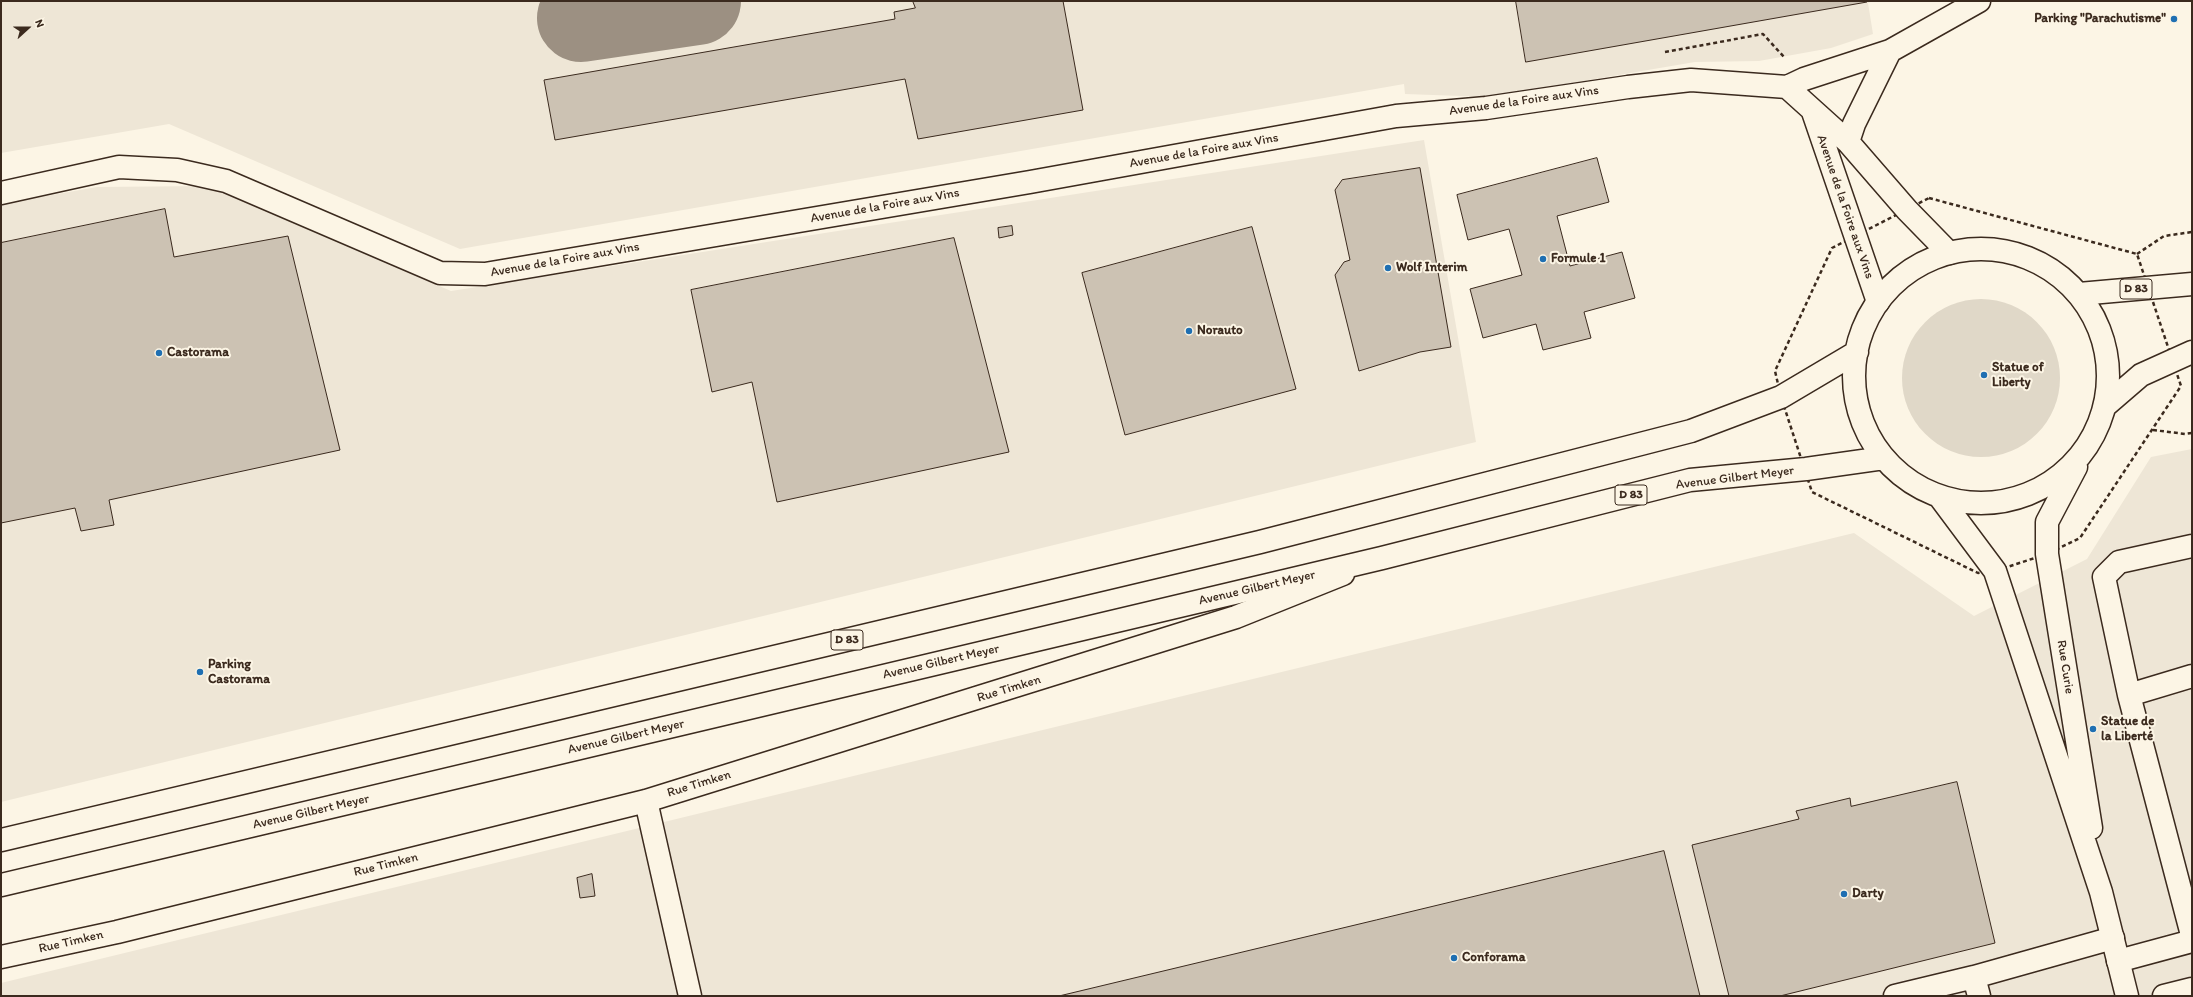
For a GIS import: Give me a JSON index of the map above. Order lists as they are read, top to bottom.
{
  "streets": {
    "main road": [
      "Avenue de la Foire aux Vins",
      "D 83",
      "Avenue Gilbert Meyer",
      "Rue Curie",
      "Rue Timken"
    ]
  },
  "crossings": [
    ["Avenue Gilbert Meyer", "Rue Timken"]
  ],
  "places": [
    "Parking \"Parachutisme\"",
    "Formule 1",
    "Wolf Interim",
    "Norauto",
    "Castorama",
    "Statue of Liberty",
    "Parking Castorama",
    "Statue de la Liberté",
    "Darty",
    "Conforama"
  ],
  "north": "right"
}
